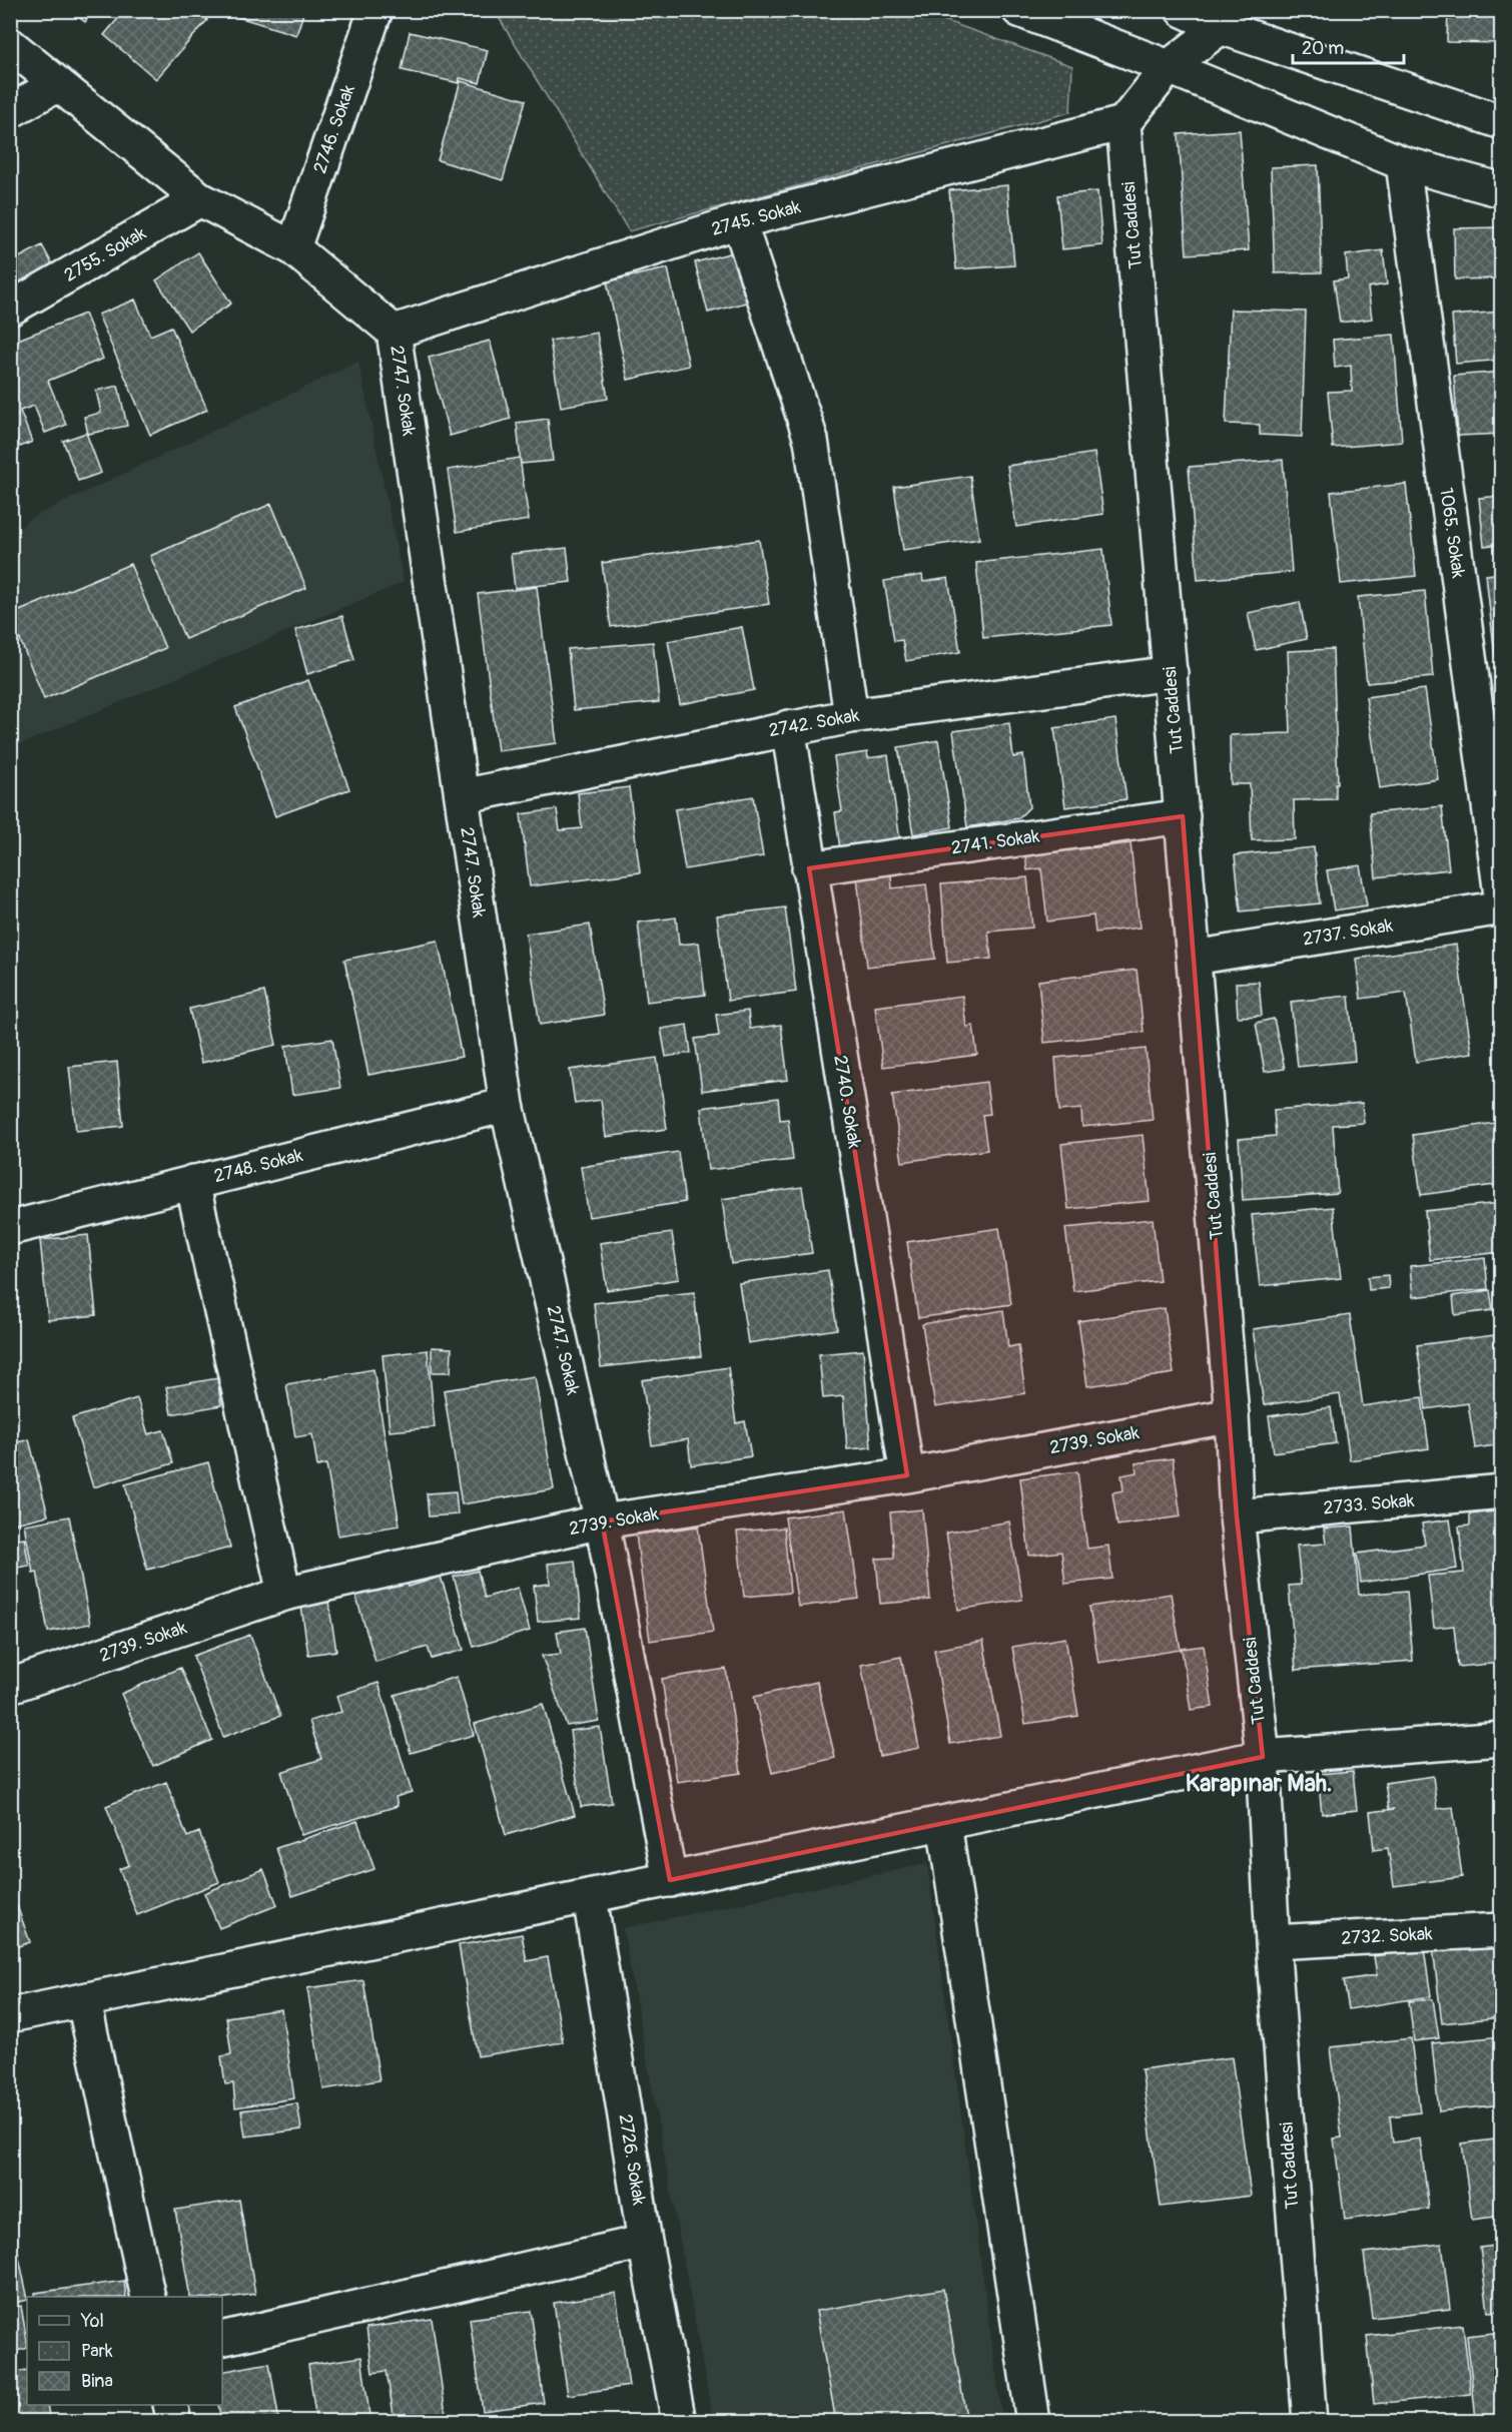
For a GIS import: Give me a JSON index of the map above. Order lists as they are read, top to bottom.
{
  "streets": {
    "street": [
      "2746. Sokak",
      "2745. Sokak",
      "Tut Caddesi",
      "2755. Sokak",
      "2747. Sokak",
      "1065. Sokak",
      "2742. Sokak",
      "2741. Sokak",
      "2737. Sokak",
      "2740. Sokak",
      "2748. Sokak",
      "2739. Sokak",
      "2733. Sokak",
      "2732. Sokak",
      "2726. Sokak"
    ]
  },
  "crossings": [
    ["2746. Sokak", "2747. Sokak"],
    ["2745. Sokak", "Tut Caddesi"],
    ["2745. Sokak", "2747. Sokak"],
    ["Tut Caddesi", "2742. Sokak"],
    ["Tut Caddesi", "2741. Sokak"],
    ["Tut Caddesi", "2737. Sokak"],
    ["Tut Caddesi", "2739. Sokak"],
    ["Tut Caddesi", "2733. Sokak"],
    ["Tut Caddesi", "2732. Sokak"],
    ["2755. Sokak", "2747. Sokak"],
    ["2747. Sokak", "2742. Sokak"],
    ["2747. Sokak", "2748. Sokak"],
    ["2747. Sokak", "2739. Sokak"],
    ["2742. Sokak", "2740. Sokak"],
    ["2741. Sokak", "2740. Sokak"],
    ["2740. Sokak", "2739. Sokak"]
  ],
  "districts": ["Karapınar Mah."],
  "legend": ["Yol", "Park", "Bina"],
  "scale_bar": "20 m"
}
